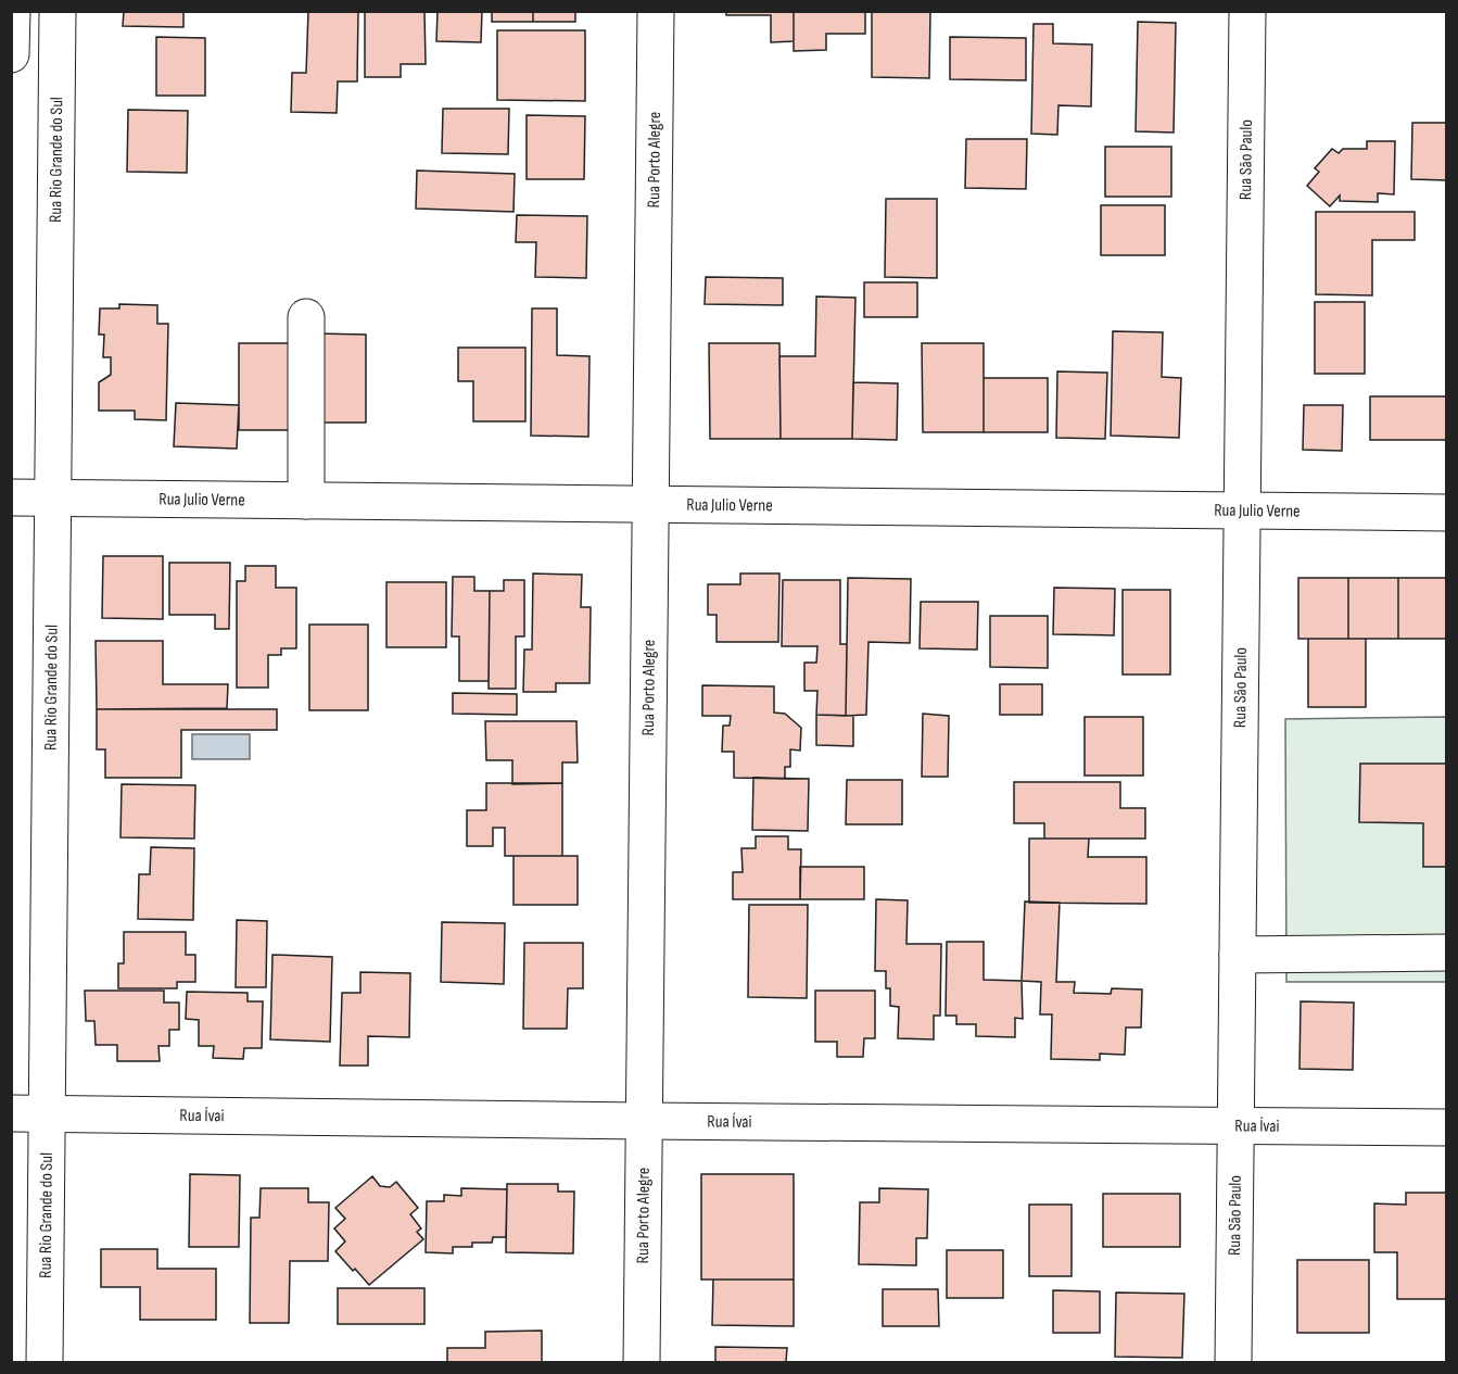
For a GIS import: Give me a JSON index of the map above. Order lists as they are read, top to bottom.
{
  "streets": {
    "street": [
      "Rua Rio Grande do Sul",
      "Rua Porto Alegre",
      "Rua São Paulo",
      "Rua Julio Verne",
      "Rua Ívai"
    ]
  },
  "crossings": [
    ["Rua Rio Grande do Sul", "Rua Julio Verne"],
    ["Rua Rio Grande do Sul", "Rua Ívai"],
    ["Rua Porto Alegre", "Rua Julio Verne"],
    ["Rua Porto Alegre", "Rua Ívai"],
    ["Rua São Paulo", "Rua Julio Verne"],
    ["Rua São Paulo", "Rua Ívai"]
  ]
}
